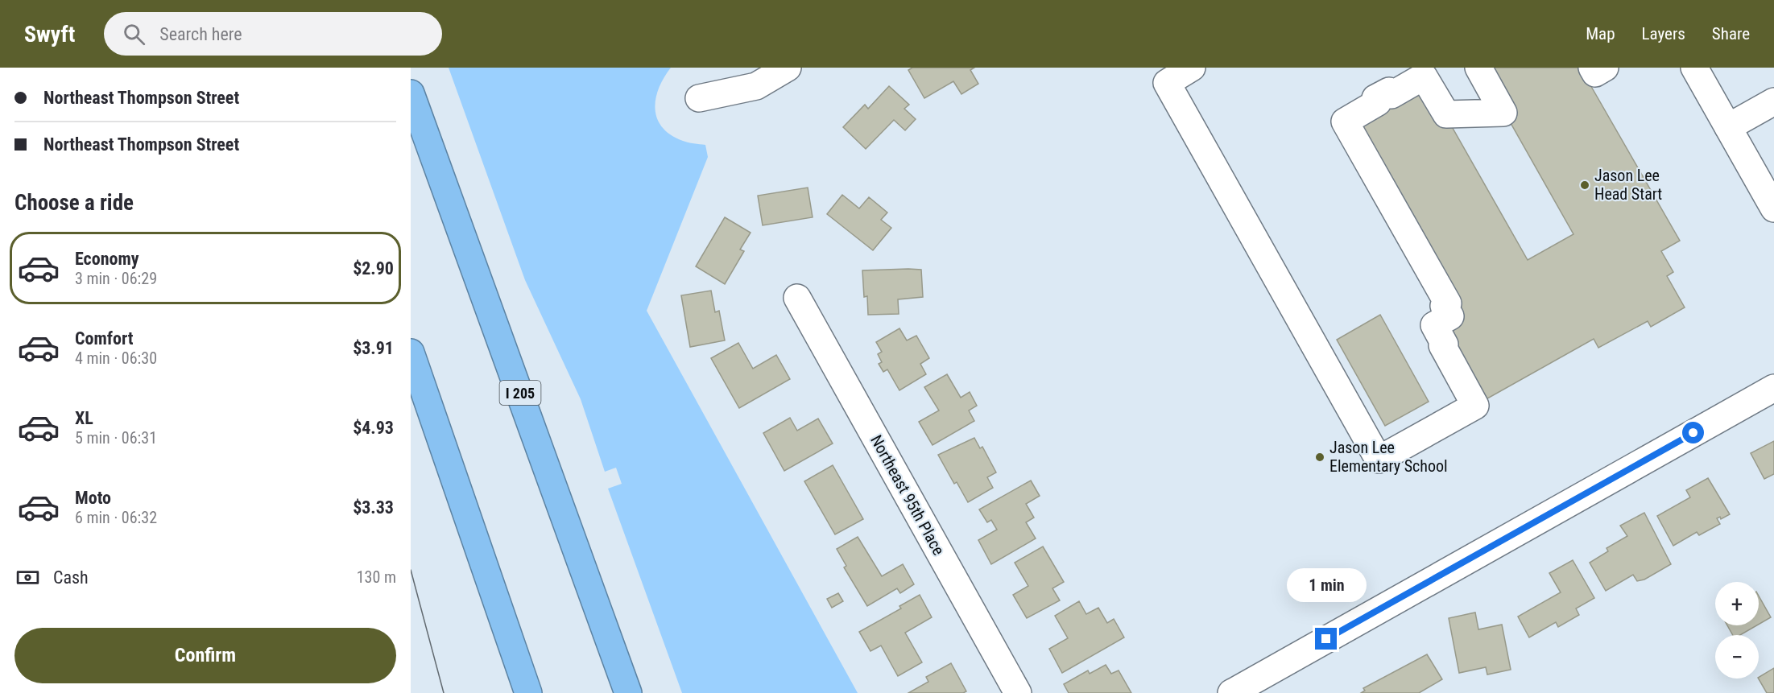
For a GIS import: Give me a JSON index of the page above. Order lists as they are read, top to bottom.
{
  "streets": {
    "highway": ["I 205"],
    "street": ["Northeast 95th Place"]
  },
  "places": ["Jason Lee Head Start", "Jason Lee Elementary School"],
  "page": {
    "header": "Swyft",
    "search": "Search here",
    "nav": ["Map", "Layers", "Share"],
    "banner": ["Northeast Thompson Street", "Northeast Thompson Street"],
    "heading": "Choose a ride",
    "list": [
      {
        "name": "Economy",
        "note": "3 min · 06:29",
        "value": "$2.90"
      },
      {
        "name": "Comfort",
        "note": "4 min · 06:30",
        "value": "$3.91"
      },
      {
        "name": "XL",
        "note": "5 min · 06:31",
        "value": "$4.93"
      },
      {
        "name": "Moto",
        "note": "6 min · 06:32",
        "value": "$3.33"
      }
    ],
    "pay": ["Cash", "130 m"],
    "bubble": "1 min",
    "map_buttons": ["+", "−"],
    "buttons": "Confirm"
  }
}
